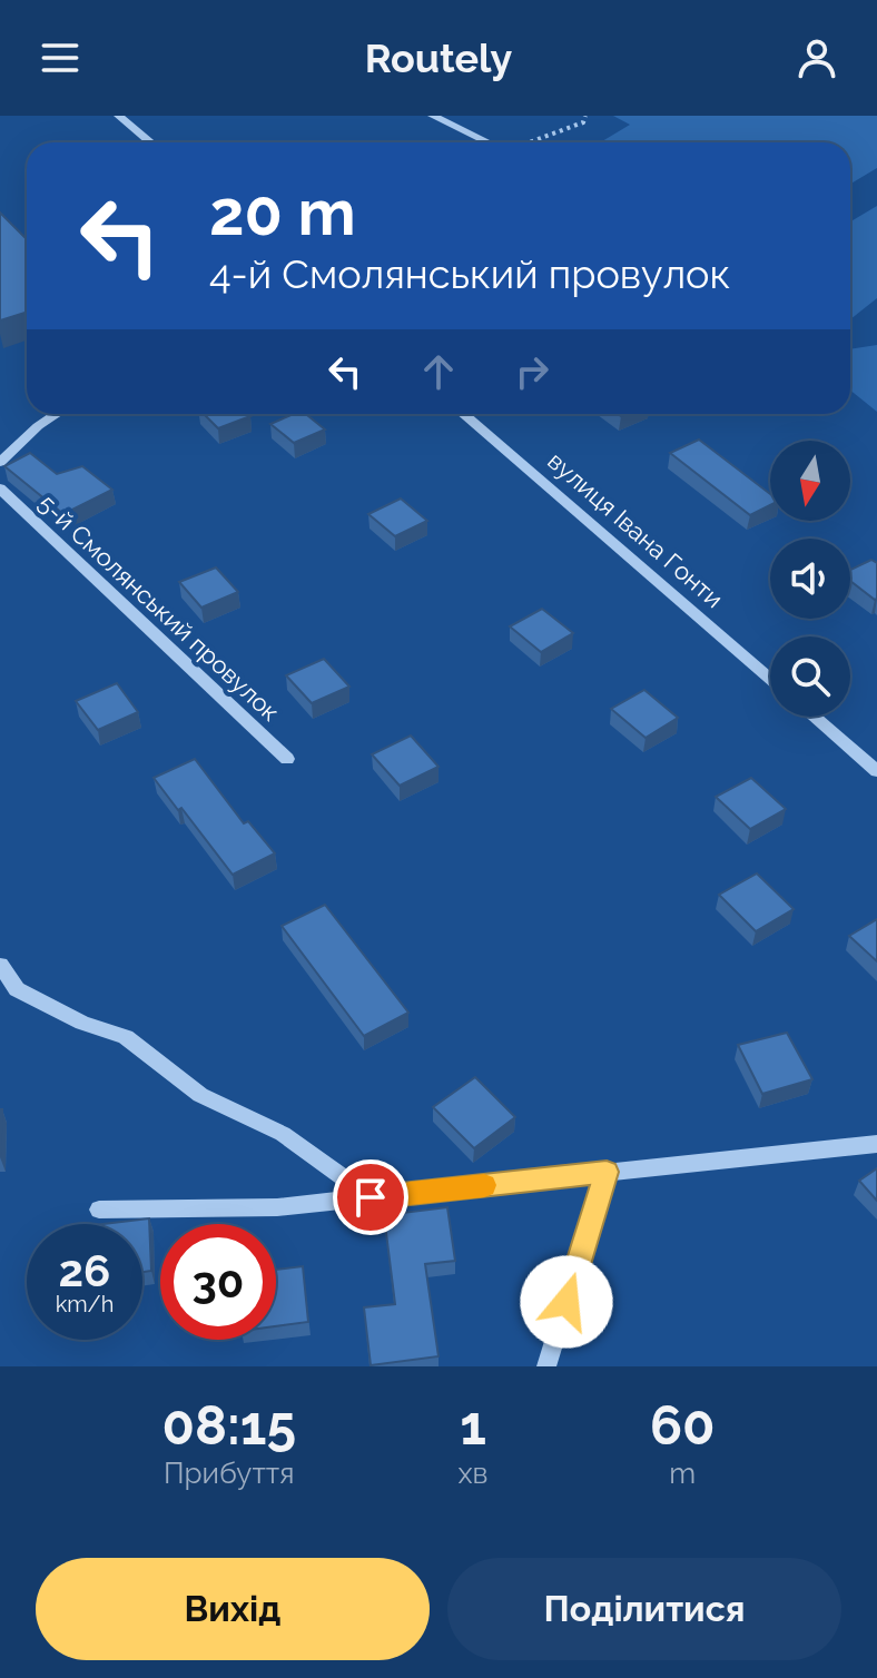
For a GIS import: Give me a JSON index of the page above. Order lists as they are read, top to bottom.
{
  "streets": {
    "street": ["вулиця Івана Гонти", "5-й Смолянський провулок"]
  },
  "north": "bottom",
  "page": {
    "header": "Routely",
    "turn": ["20 m", "4-й Смолянський провулок"],
    "speed": "26 km/h",
    "limit": "30",
    "eta": [
      "08:15",
      "Прибуття",
      "1",
      "хв",
      "60",
      "m"
    ],
    "buttons": ["Вихід", "Поділитися"]
  }
}
